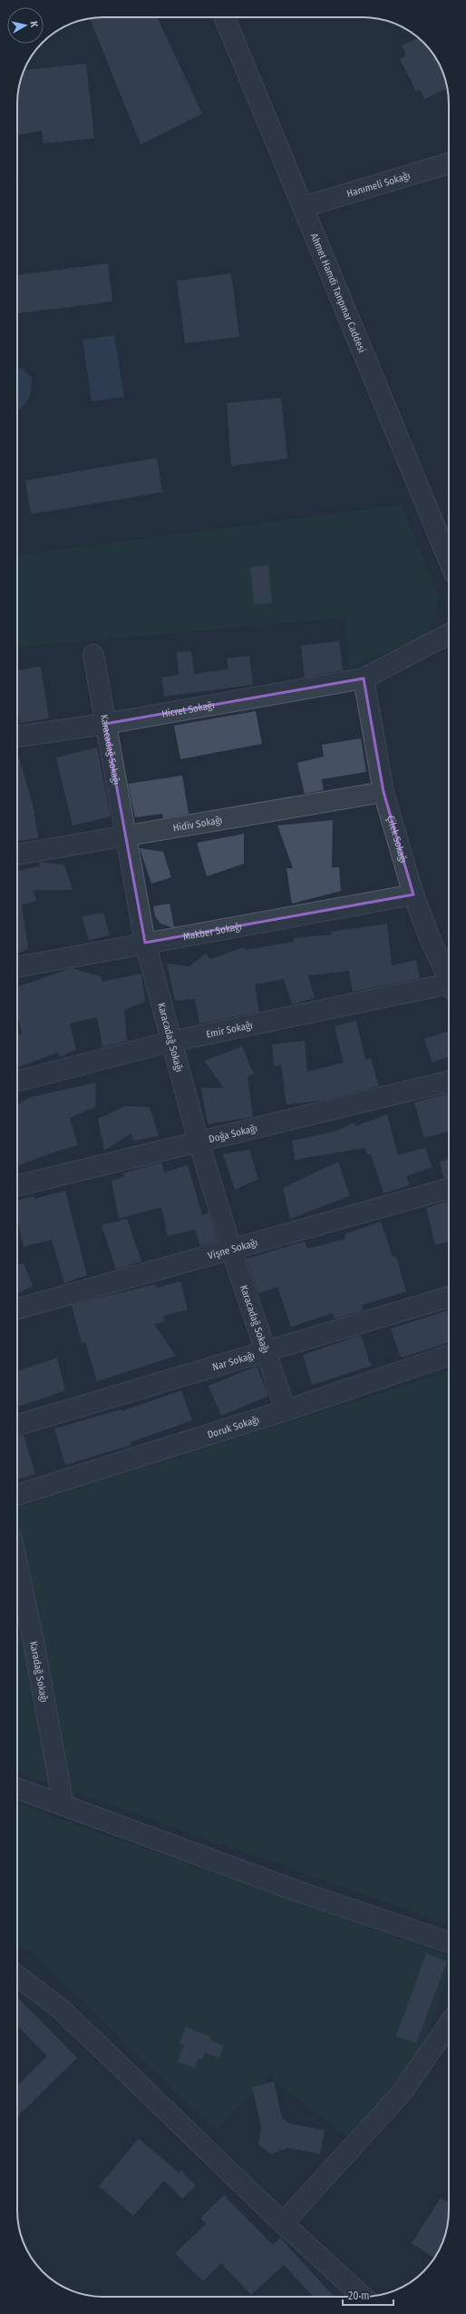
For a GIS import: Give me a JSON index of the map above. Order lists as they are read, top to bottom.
{
  "streets": {
    "street": [
      "Hanımeli Sokağı",
      "Ahmet Hamdi Tanpınar Caddesi",
      "Hicret Sokağı",
      "Karacadağ Sokağı",
      "Hidiv Sokağı",
      "Çilek Sokağı",
      "Makber Sokağı",
      "Emir Sokağı",
      "Doğa Sokağı",
      "Vişne Sokağı",
      "Nar Sokağı",
      "Doruk Sokağı",
      "Karadağ Sokağı"
    ]
  },
  "crossings": [
    ["Hanımeli Sokağı", "Ahmet Hamdi Tanpınar Caddesi"],
    ["Hicret Sokağı", "Karacadağ Sokağı"],
    ["Hicret Sokağı", "Çilek Sokağı"],
    ["Karacadağ Sokağı", "Hidiv Sokağı"],
    ["Karacadağ Sokağı", "Makber Sokağı"],
    ["Karacadağ Sokağı", "Emir Sokağı"],
    ["Karacadağ Sokağı", "Doğa Sokağı"],
    ["Karacadağ Sokağı", "Vişne Sokağı"],
    ["Karacadağ Sokağı", "Nar Sokağı"],
    ["Karacadağ Sokağı", "Doruk Sokağı"],
    ["Hidiv Sokağı", "Çilek Sokağı"],
    ["Çilek Sokağı", "Makber Sokağı"]
  ],
  "scale_bar": "20 m",
  "north": "right"
}
